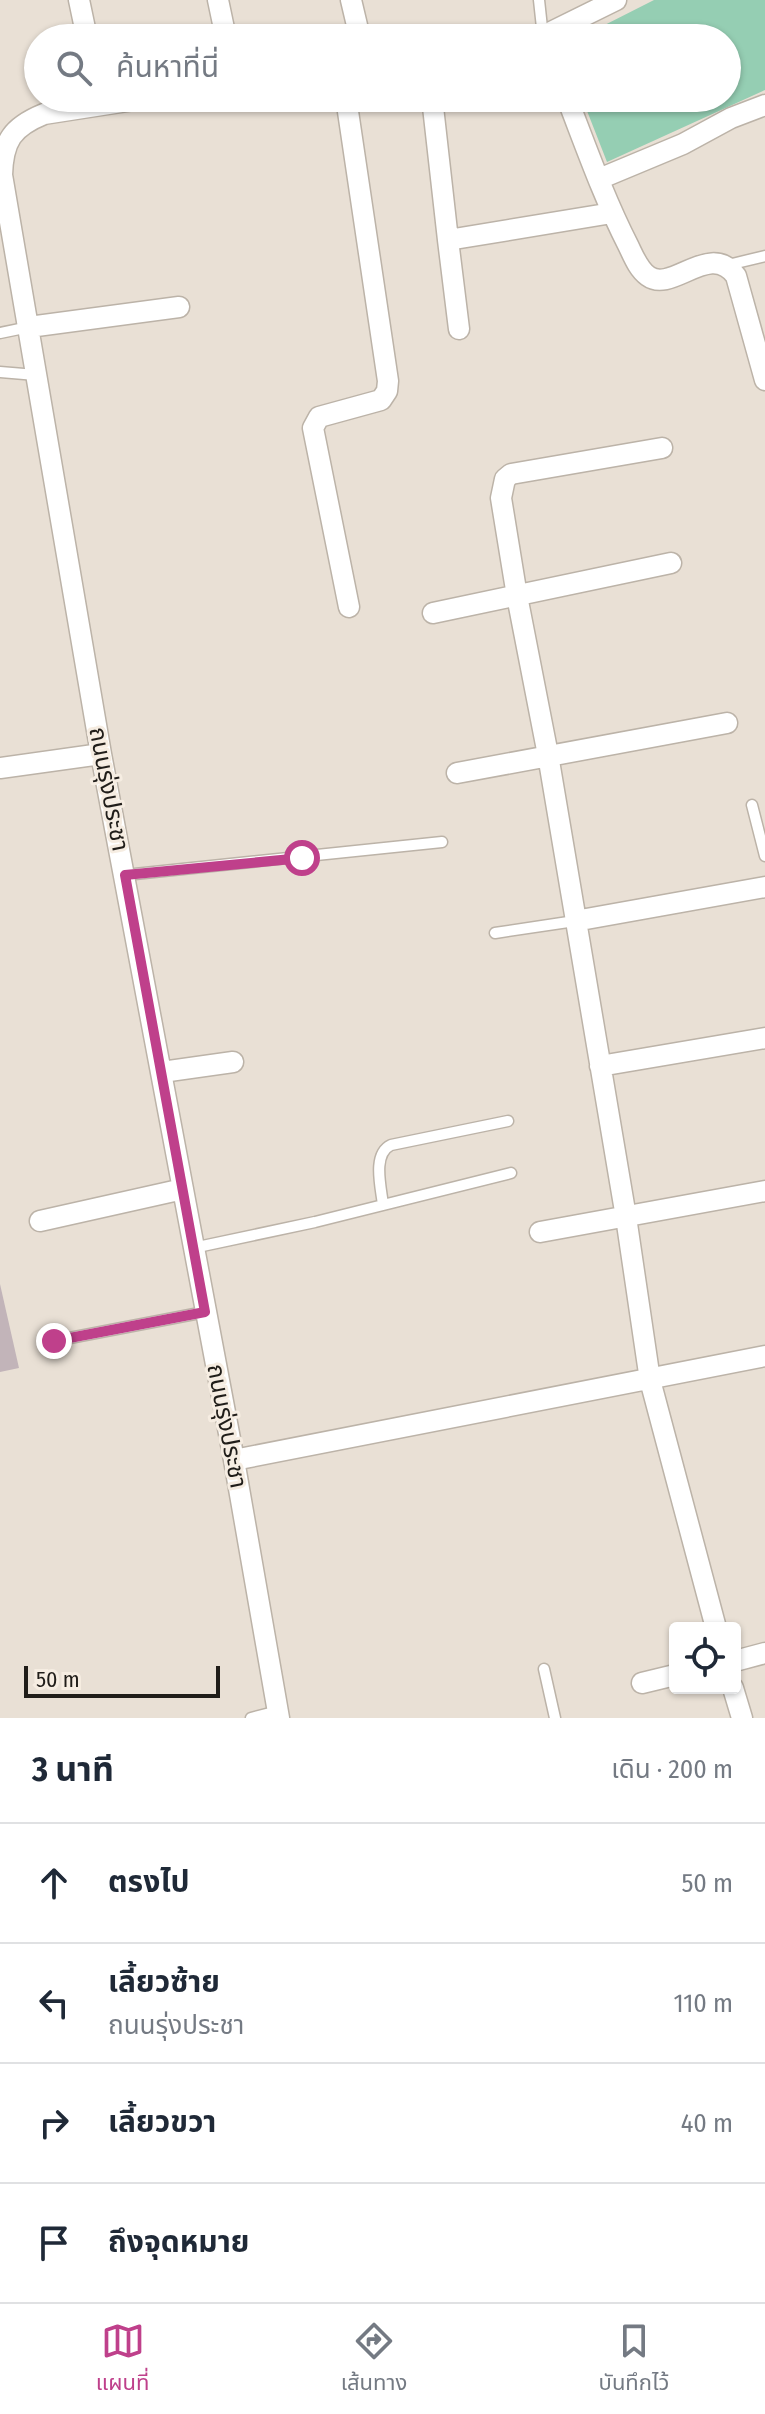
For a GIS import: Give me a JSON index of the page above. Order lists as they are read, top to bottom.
{
  "streets": {
    "street": ["ถนนรุ่งประชา"]
  },
  "scale_bar": "50 m",
  "page": {
    "search": "ค้นหาที่นี่",
    "scale": "50 m",
    "heading": ["3 นาที", "เดิน · 200 m"],
    "list": [
      ["ตรงไป", "50 m"],
      ["เลี้ยวซ้าย", "ถนนรุ่งประชา", "110 m"],
      ["เลี้ยวขวา", "40 m"],
      "ถึงจุดหมาย"
    ],
    "nav": ["แผนที่", "เส้นทาง", "บันทึกไว้"]
  }
}
